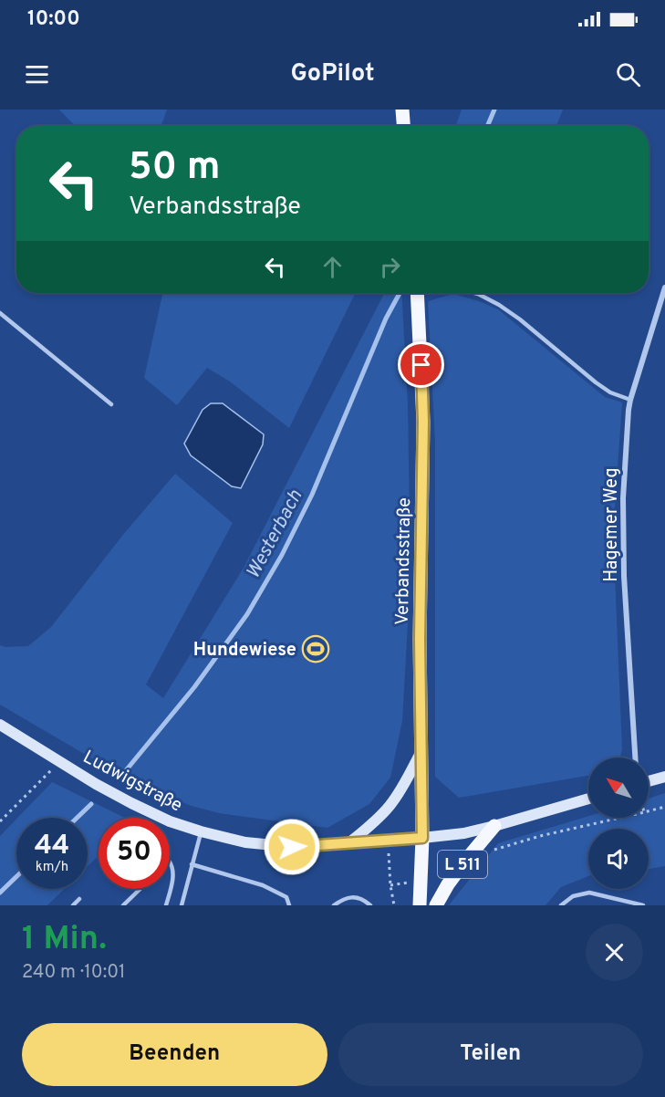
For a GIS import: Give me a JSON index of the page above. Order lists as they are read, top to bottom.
{
  "streets": {
    "main road": ["Verbandsstraße", "Ludwigstraße", "L 511"],
    "street": ["Hagemer Weg"]
  },
  "crossings": [
    ["Verbandsstraße", "Ludwigstraße"],
    ["Verbandsstraße", "L 511"],
    ["Ludwigstraße", "L 511"]
  ],
  "water": ["Westerbach"],
  "places": {
    "sports": ["Hundewiese"]
  },
  "north": "top left",
  "page": {
    "status": "10:00",
    "header": "GoPilot",
    "turn": ["50 m", "Verbandsstraße"],
    "speed": "44 km/h",
    "limit": "50",
    "heading": ["1 Min.", "240 m · 10:01"],
    "buttons": ["Beenden", "Teilen"]
  }
}
